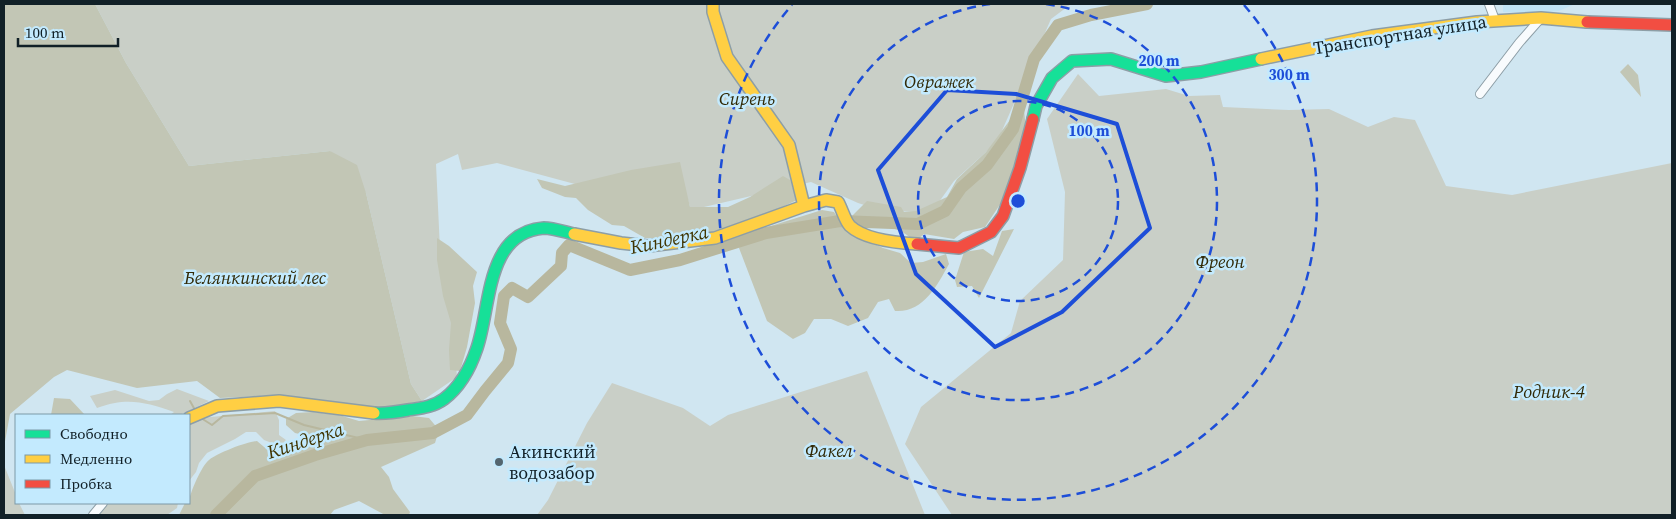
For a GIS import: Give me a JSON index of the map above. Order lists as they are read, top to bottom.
{
  "streets": {
    "street": ["Транспортная улица"]
  },
  "water": ["Киндерка"],
  "parks": [
    "Овражек",
    "Сирень",
    "Фреон",
    "Белянкинский лес",
    "Родник-4",
    "Факел"
  ],
  "places": ["Акинский водозабор"],
  "legend": ["Свободно", "Медленно", "Пробка"],
  "scale_bar": "100 m",
  "rings": ["200 m", "300 m", "100 m"]
}
